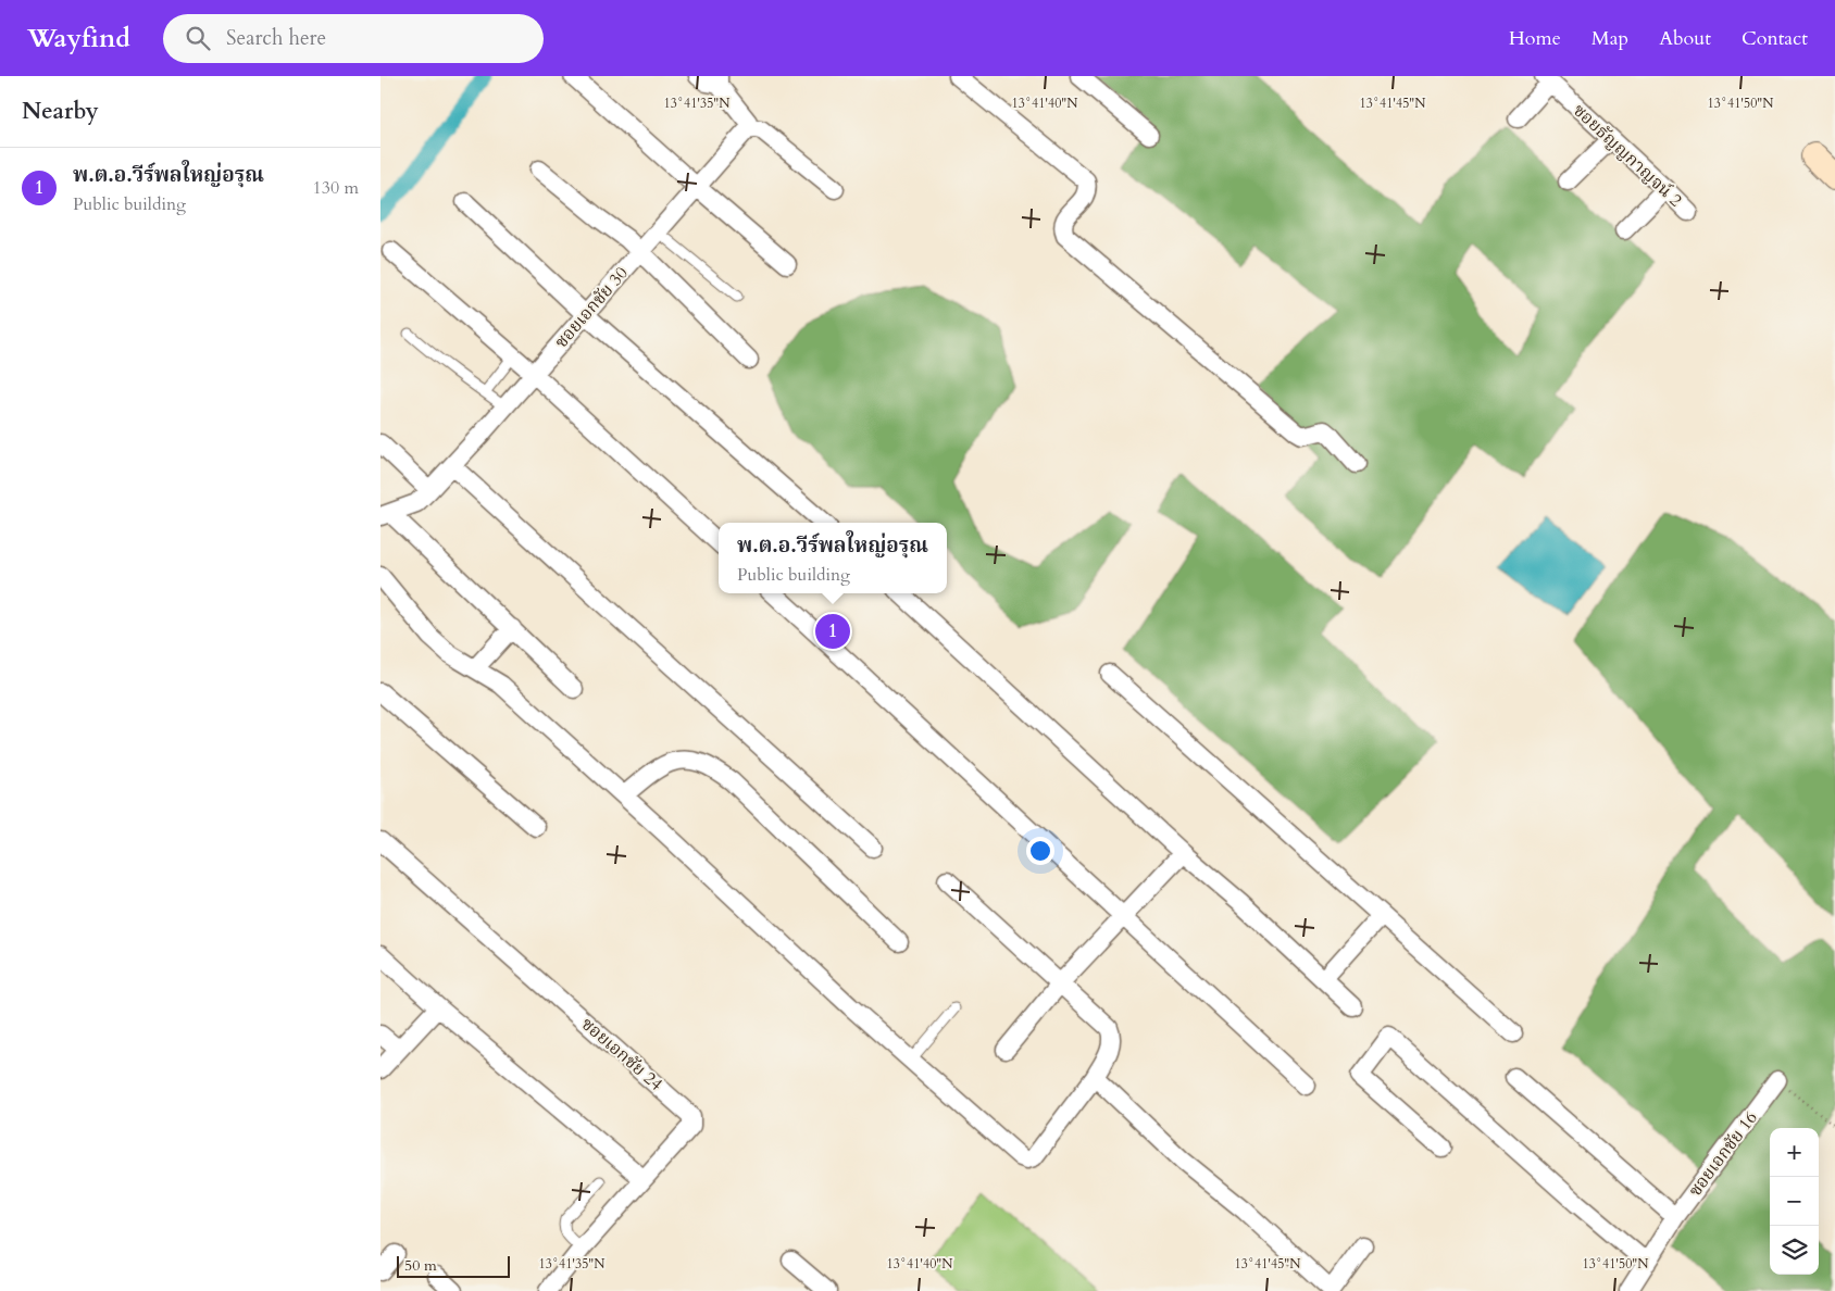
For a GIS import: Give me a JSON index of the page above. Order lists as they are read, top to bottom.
{
  "streets": {
    "street": [
      "ซอยธัญญกาญจน์ 2",
      "ซอยเอกชัย 30",
      "ซอยเอกชัย 24",
      "ซอยเอกชัย 16"
    ]
  },
  "scale_bar": "50 m",
  "page": {
    "header": "Wayfind",
    "search": "Search here",
    "nav": [
      "Home",
      "Map",
      "About",
      "Contact"
    ],
    "heading": "Nearby",
    "list": [
      {
        "mark": "1",
        "name": "พ.ต.อ.วีร์พลใหญ่อรุณ",
        "note": "Public building",
        "value": "130 m"
      }
    ],
    "popup": ["พ.ต.อ.วีร์พลใหญ่อรุณ", "Public building"],
    "pins": "1",
    "map_buttons": ["+", "−"],
    "scale": "50 m"
  },
  "coordinates": [
    "13°41'35\"N",
    "13°41'40\"N",
    "13°41'45\"N",
    "13°41'50\"N"
  ]
}
